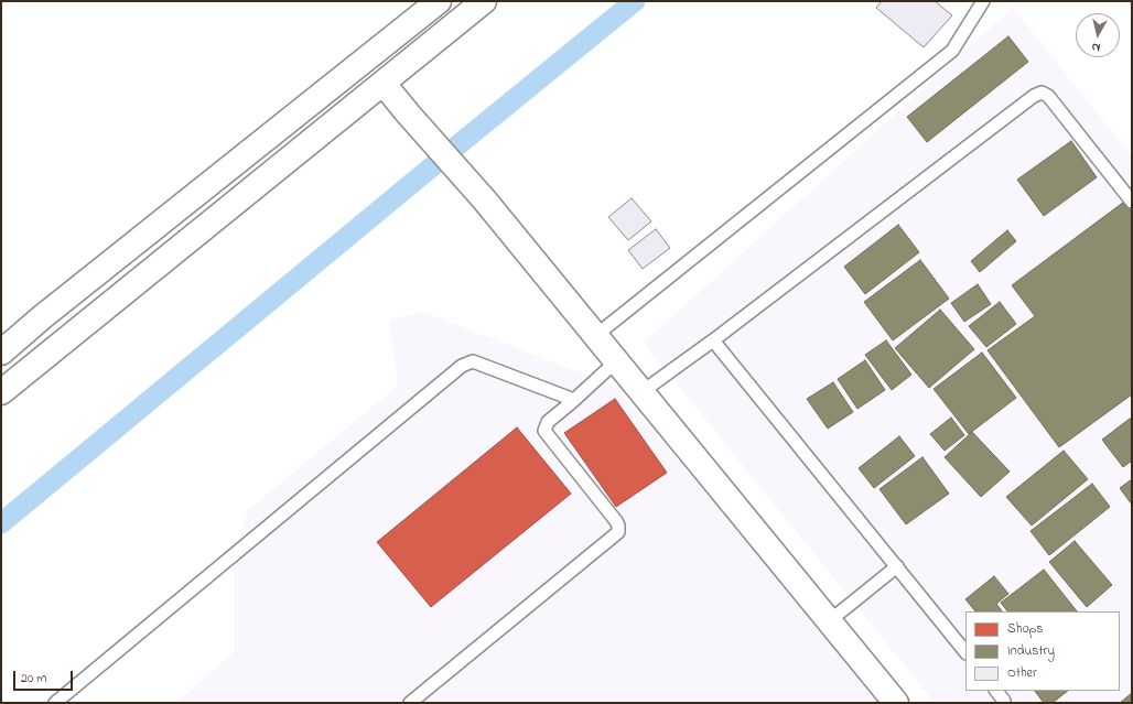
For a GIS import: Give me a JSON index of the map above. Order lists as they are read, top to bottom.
{
  "legend": ["Shops", "Industry", "Other"],
  "scale_bar": "20 m",
  "north": "bottom"
}
